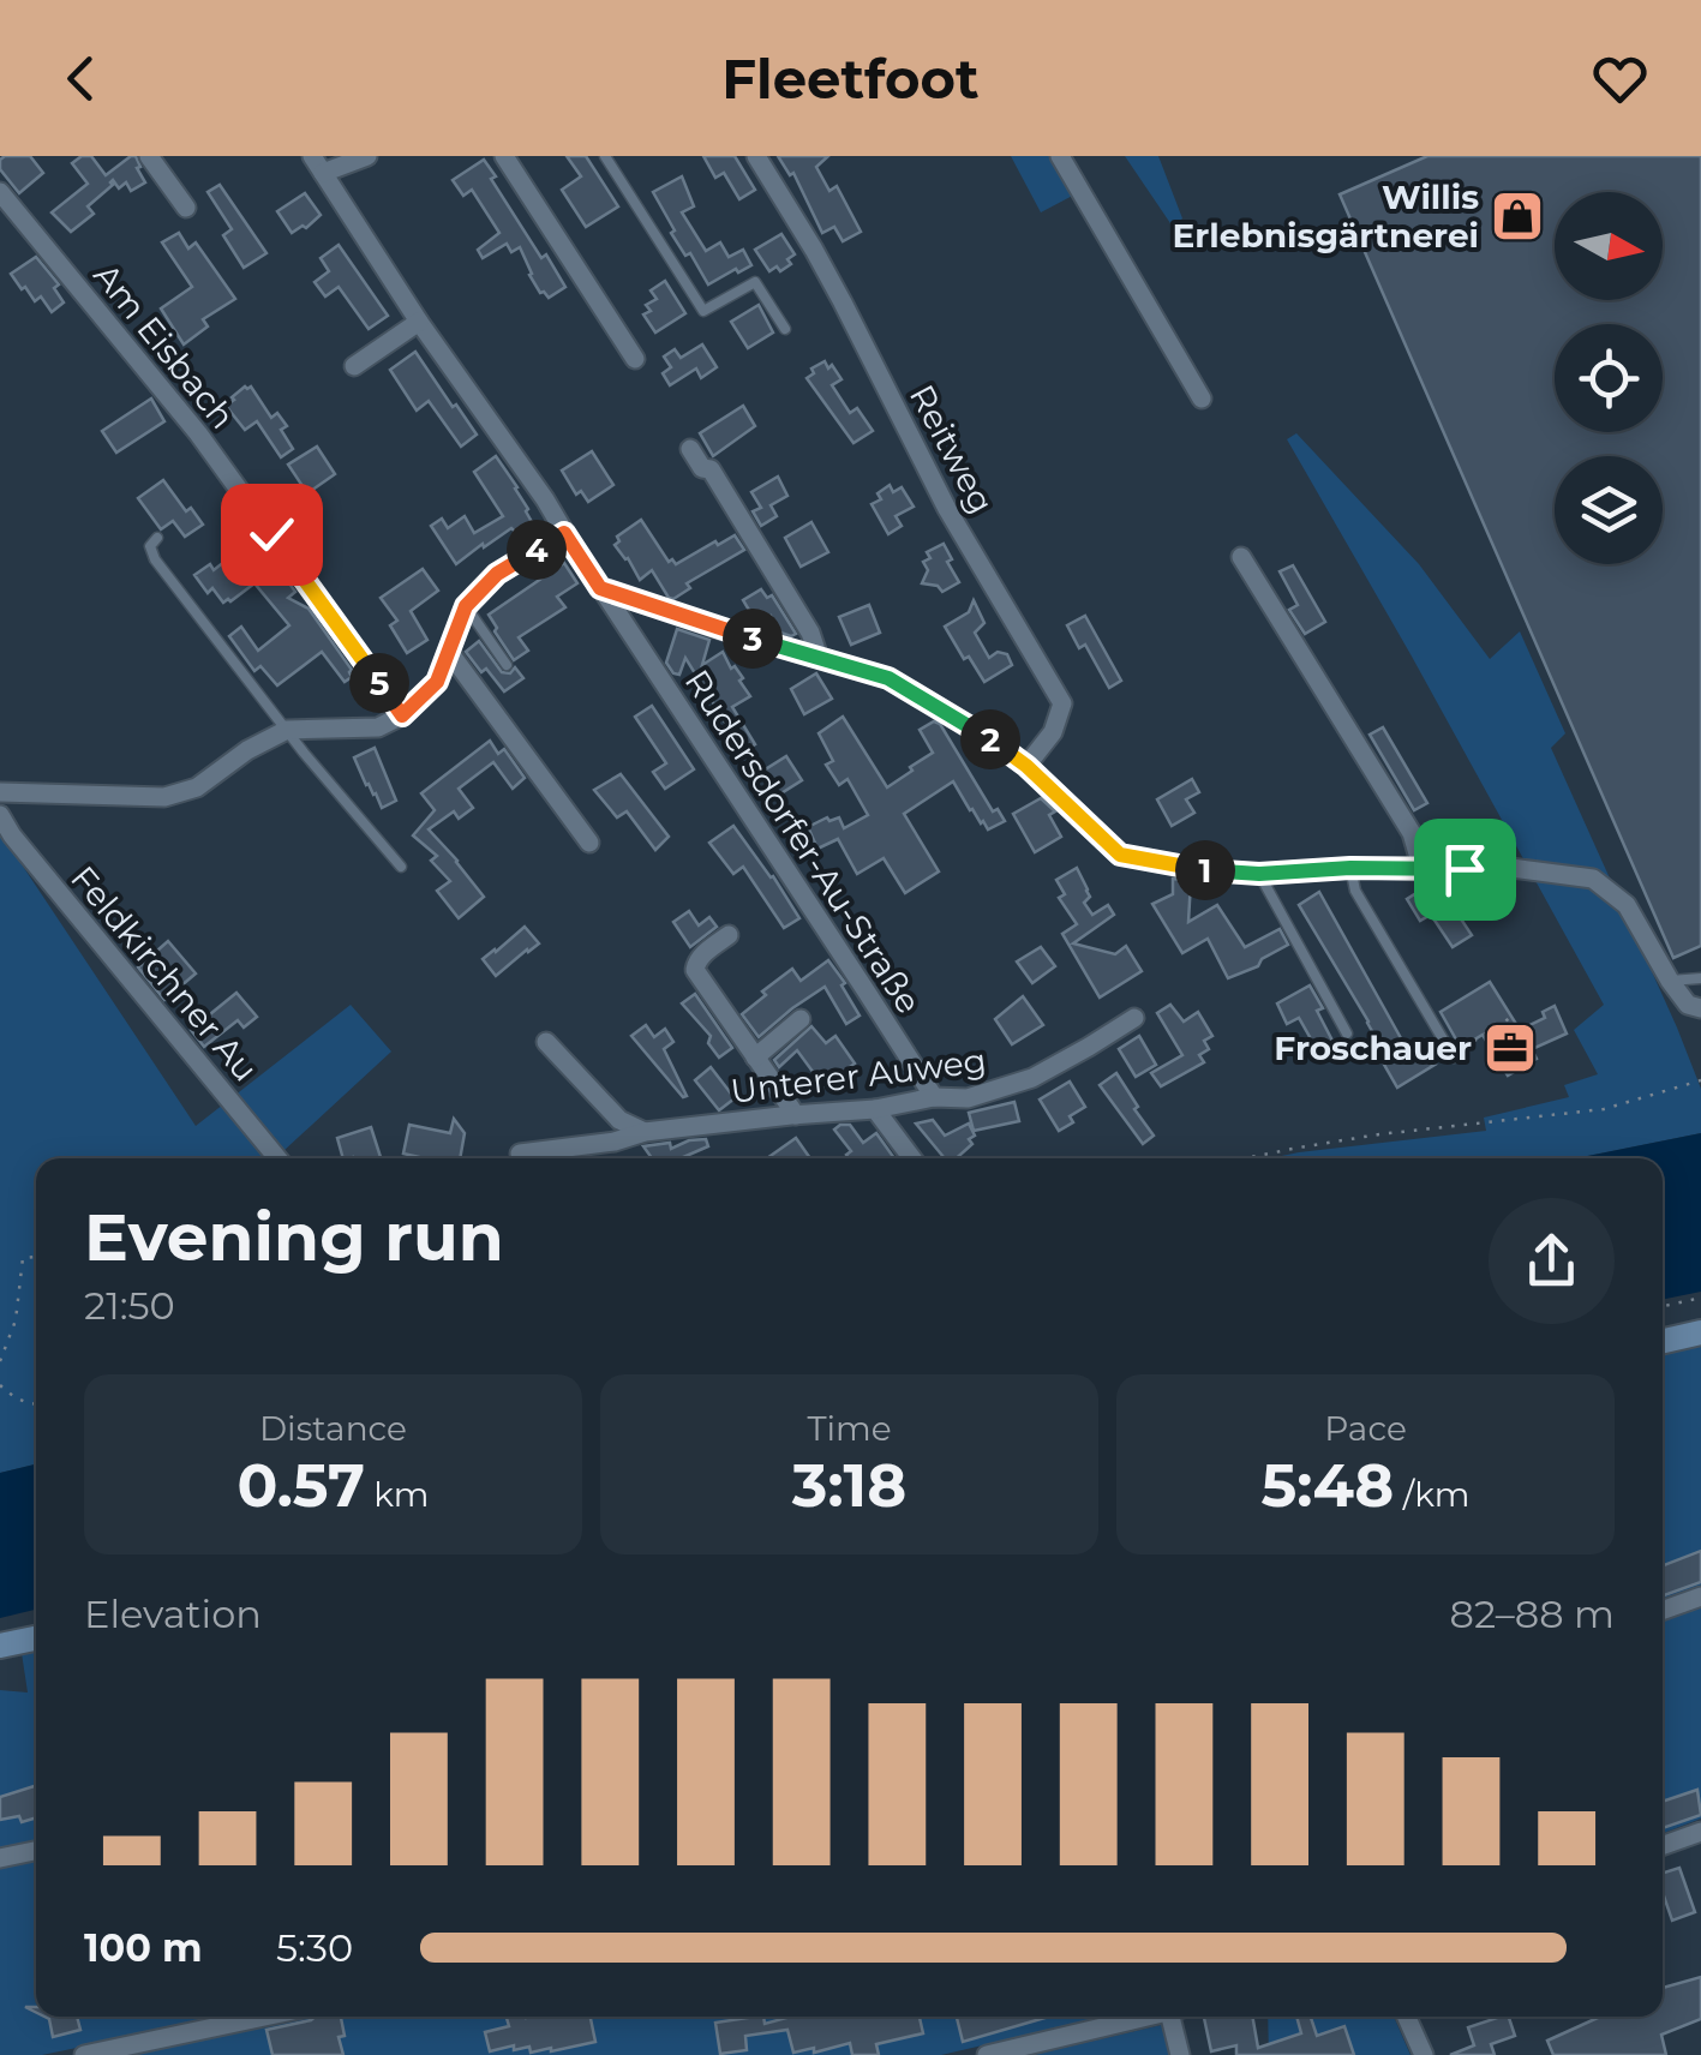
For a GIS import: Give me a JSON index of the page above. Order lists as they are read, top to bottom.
{
  "streets": {
    "street": [
      "Am Eisbach",
      "Reitweg",
      "Rudersdorfer-Au-Straße",
      "Feldkirchner Au",
      "Unterer Auweg"
    ]
  },
  "crossings": [
    ["Rudersdorfer-Au-Straße", "Unterer Auweg"]
  ],
  "places": {
    "shop": ["Willis Erlebnisgärtnerei"],
    "office": ["Froschauer"]
  },
  "north": "right",
  "page": {
    "header": "Fleetfoot",
    "pins": [
      "4",
      "3",
      "5",
      "2",
      "1"
    ],
    "heading": ["Evening run", "21:50"],
    "stats": [
      ["Distance", "0.57 km"],
      ["Time", "3:18"],
      ["Pace", "5:48 /km"]
    ],
    "chart": ["Elevation", "82–88 m"],
    "list": [
      {
        "name": "100 m",
        "note": "5:30"
      }
    ]
  }
}
